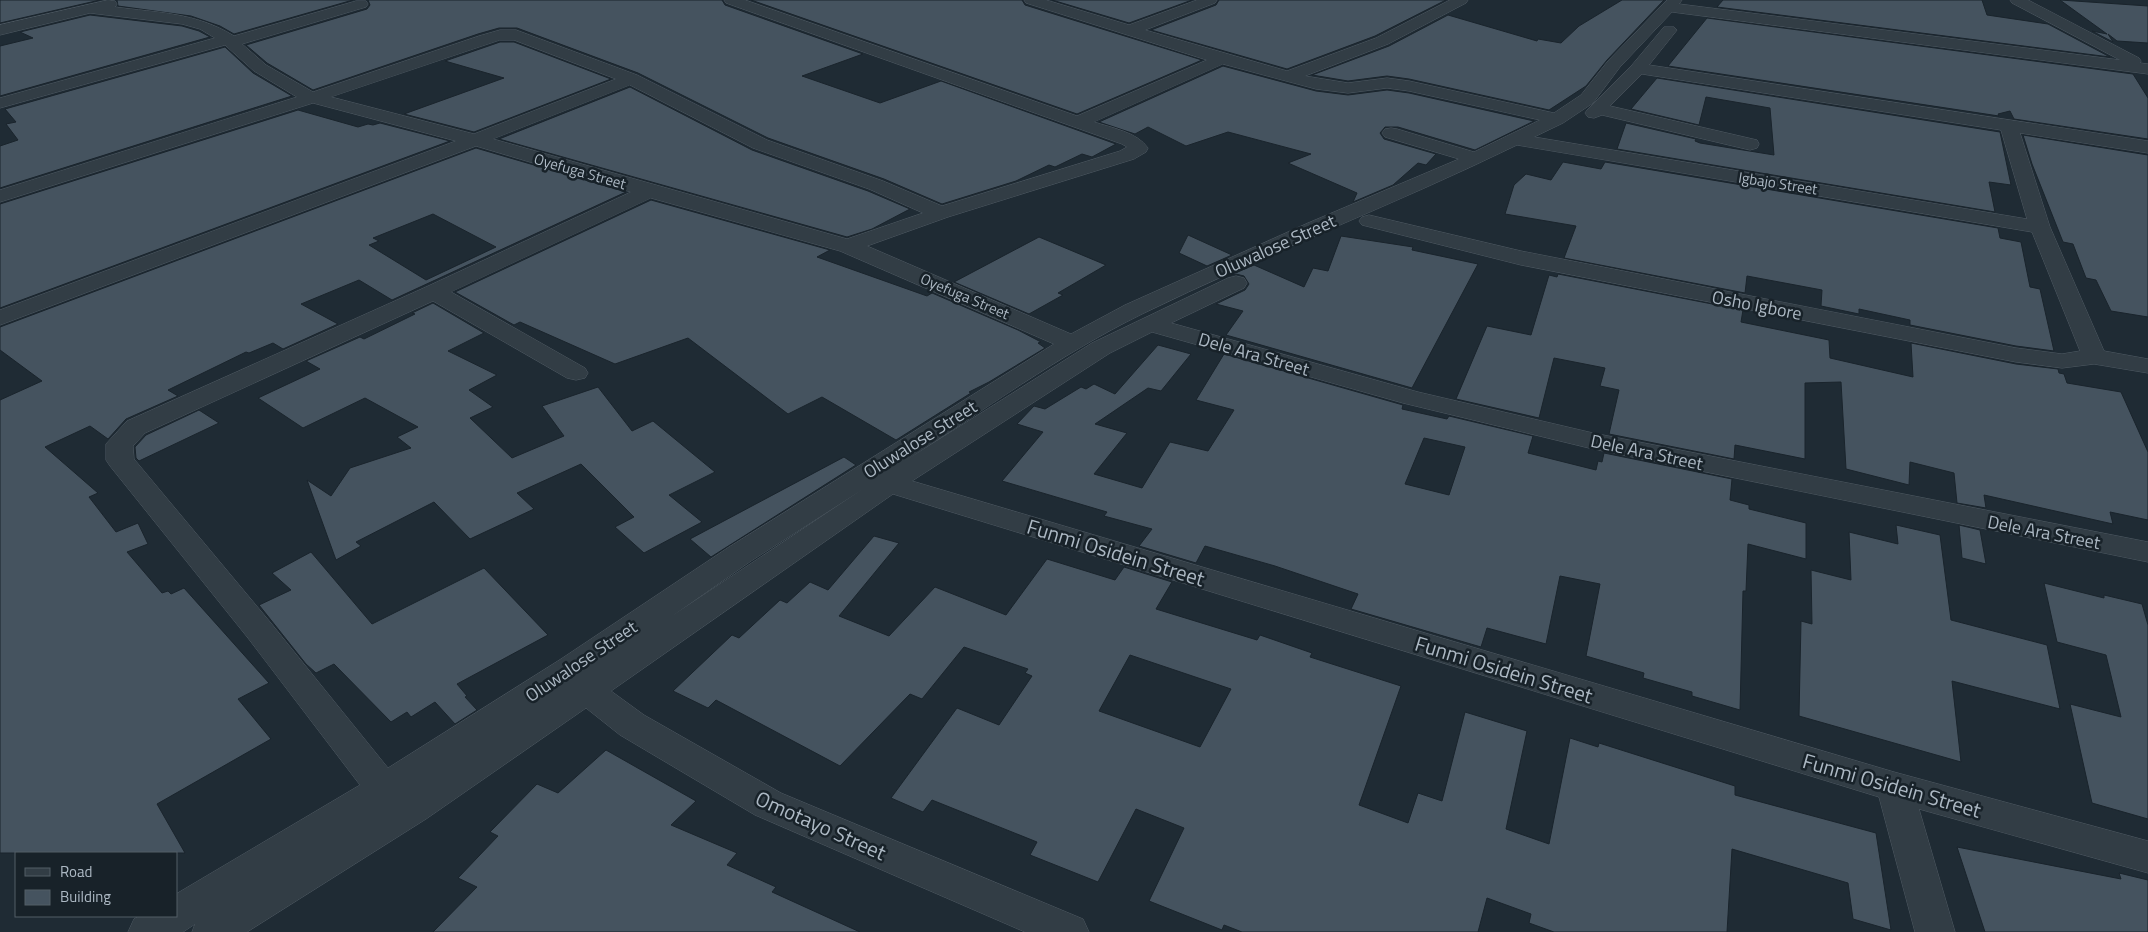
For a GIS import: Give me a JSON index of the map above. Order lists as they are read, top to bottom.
{
  "streets": {
    "street": [
      "Oyefuga Street",
      "Igbajo Street",
      "Oluwalose Street",
      "Osho Igbore",
      "Dele Ara Street",
      "Funmi Osidein Street",
      "Omotayo Street"
    ]
  },
  "crossings": [
    ["Oyefuga Street", "Oluwalose Street"],
    ["Igbajo Street", "Oluwalose Street"],
    ["Oluwalose Street", "Osho Igbore"],
    ["Oluwalose Street", "Dele Ara Street"],
    ["Oluwalose Street", "Funmi Osidein Street"],
    ["Oluwalose Street", "Omotayo Street"]
  ],
  "legend": ["Road", "Building"]
}
